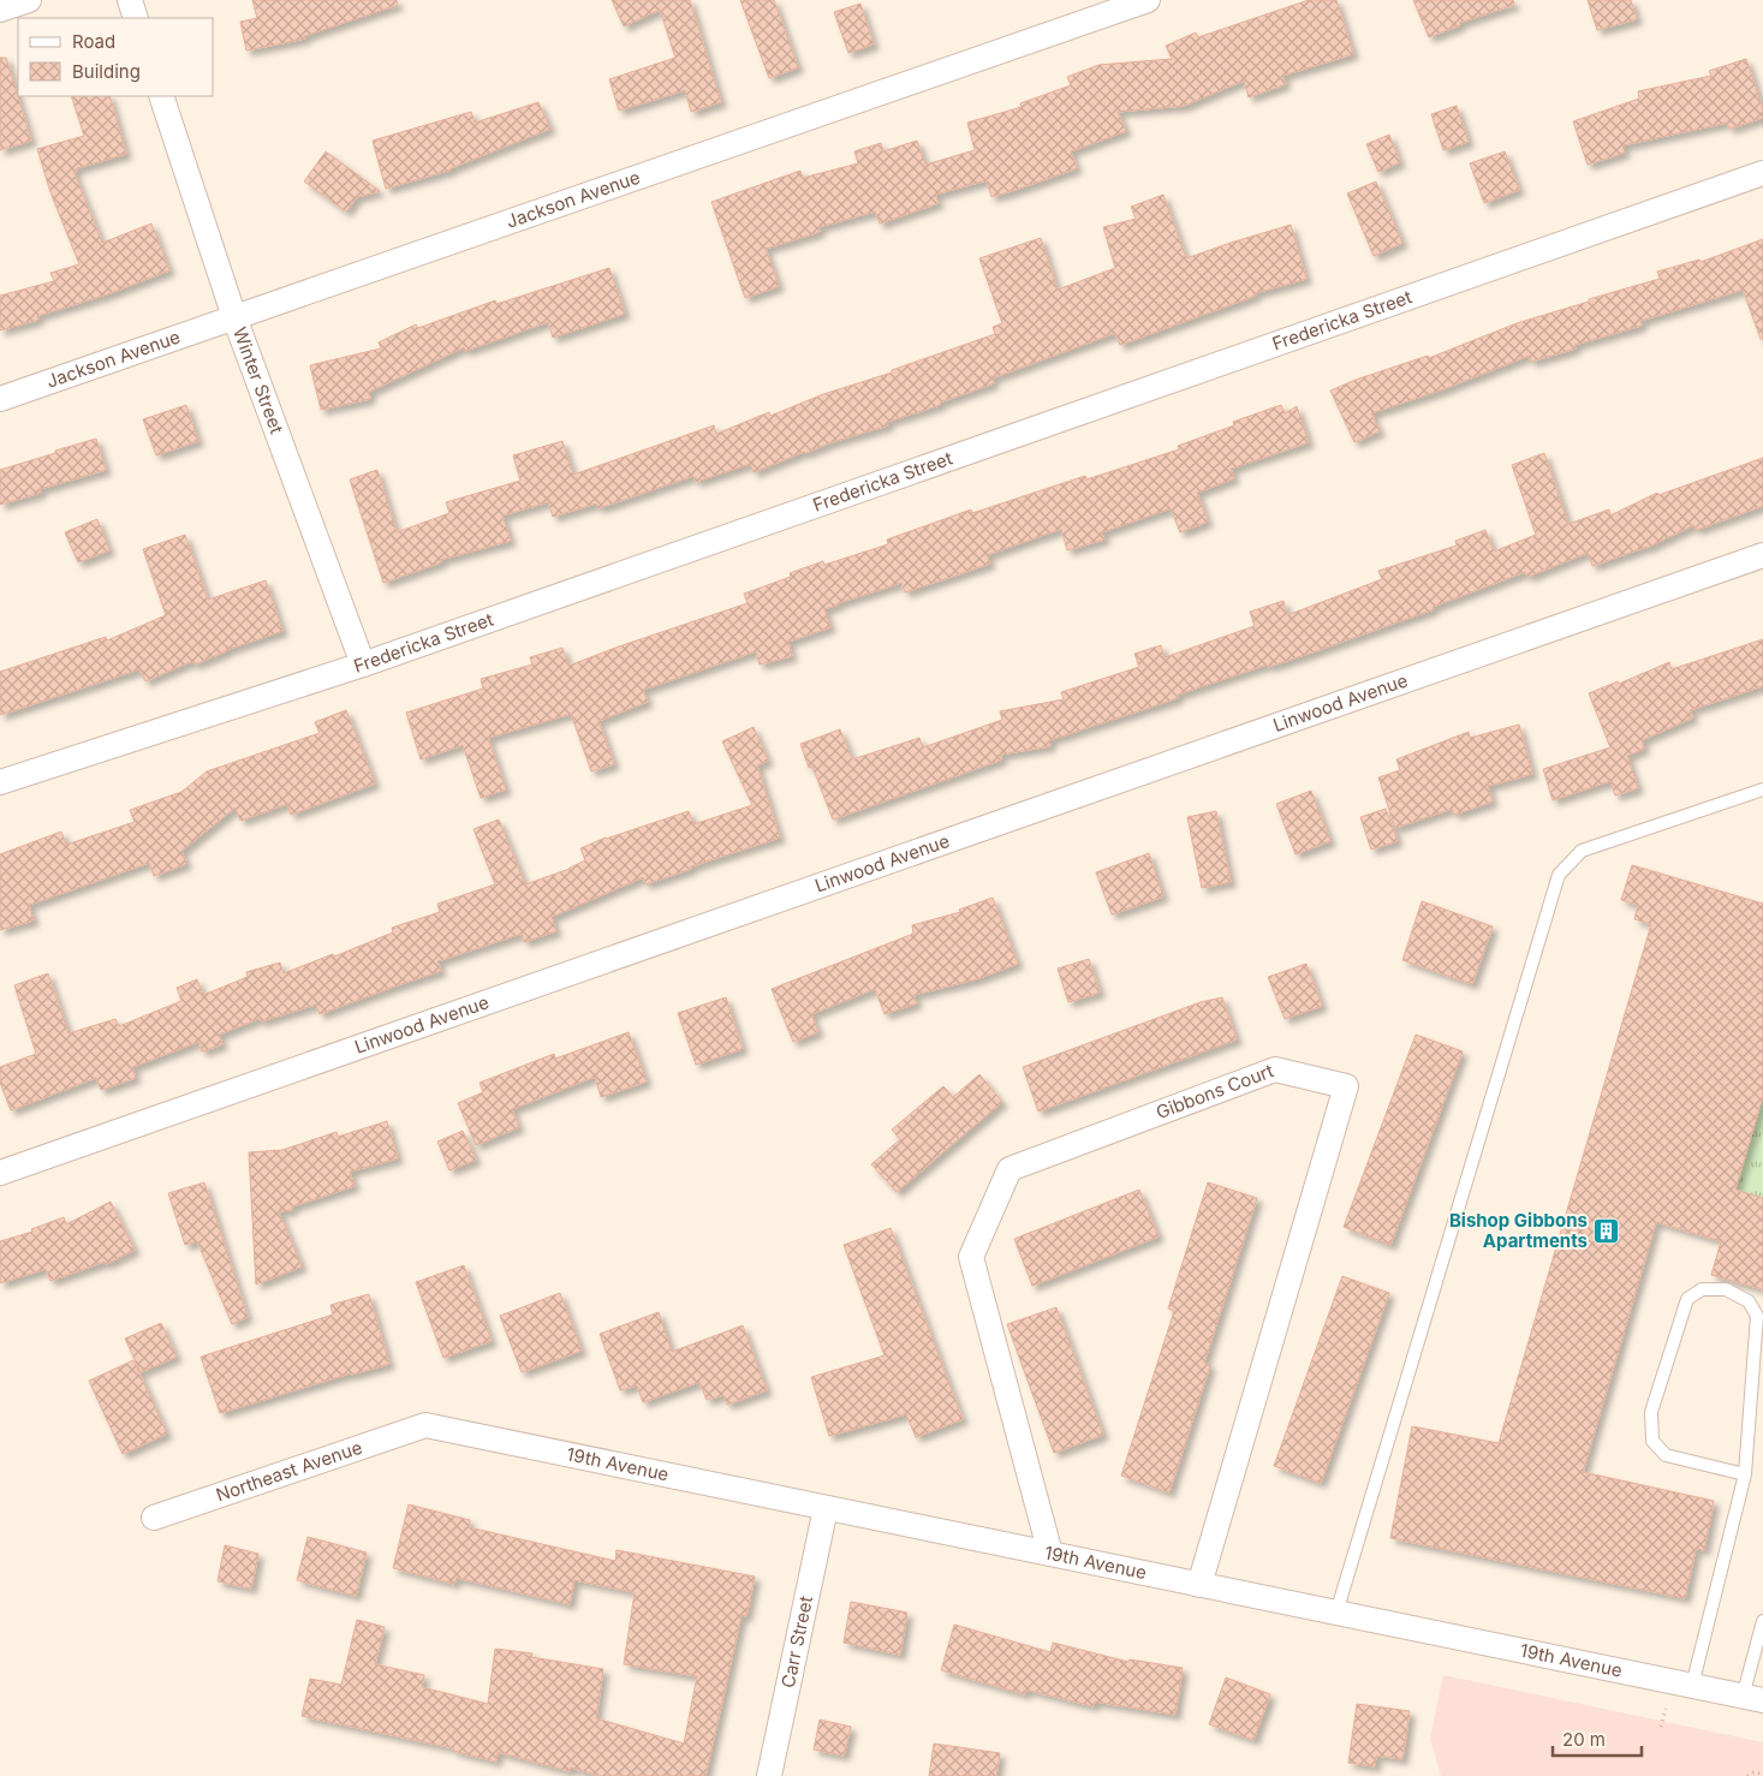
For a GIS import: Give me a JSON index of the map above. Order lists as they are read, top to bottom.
{
  "streets": {
    "street": [
      "Jackson Avenue",
      "Fredericka Street",
      "Winter Street",
      "Linwood Avenue",
      "Gibbons Court",
      "19th Avenue",
      "Northeast Avenue",
      "Carr Street"
    ]
  },
  "crossings": [
    ["Jackson Avenue", "Winter Street"],
    ["Fredericka Street", "Winter Street"],
    ["Gibbons Court", "19th Avenue"],
    ["19th Avenue", "Northeast Avenue"],
    ["19th Avenue", "Carr Street"]
  ],
  "places": {
    "building": ["Bishop Gibbons Apartments"]
  },
  "legend": ["Road", "Building"],
  "scale_bar": "20 m"
}
